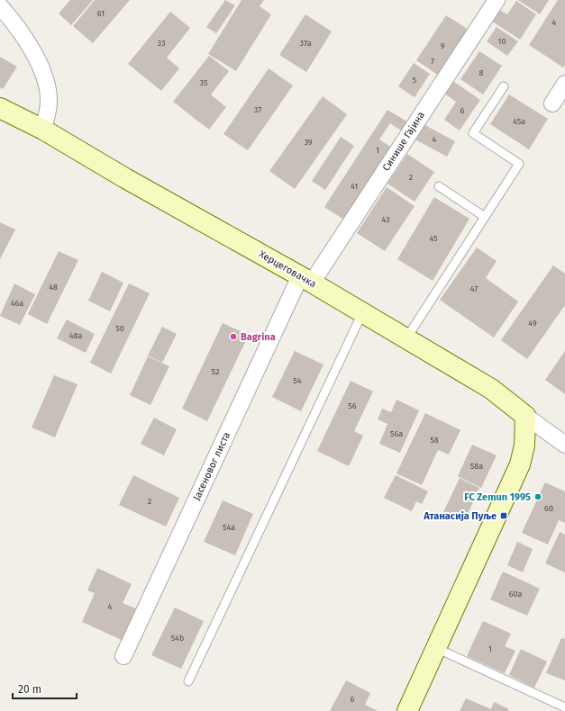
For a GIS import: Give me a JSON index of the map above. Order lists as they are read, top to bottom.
{
  "streets": {
    "street": ["Синише Гајина", "Херцеговачка", "Јасеновог листа"]
  },
  "crossings": [
    ["Синише Гајина", "Херцеговачка"],
    ["Синише Гајина", "Јасеновог листа"],
    ["Херцеговачка", "Јасеновог листа"]
  ],
  "places": {
    "other": ["Bagrina", "FC Zemun 1995"],
    "transit": ["Атанасија Пуље"]
  },
  "house_numbers": [
    "61",
    "4",
    "10",
    "33",
    "37a",
    "9",
    "7",
    "8",
    "5",
    "35",
    "37",
    "6",
    "45a",
    "4",
    "39",
    "1",
    "2",
    "41",
    "43",
    "45",
    "48",
    "47",
    "46a",
    "49",
    "50",
    "48a",
    "52",
    "54",
    "56",
    "56a",
    "58",
    "58a",
    "2",
    "60",
    "54a",
    "60a",
    "4",
    "54b",
    "1",
    "6"
  ],
  "scale_bar": "20 m"
}
